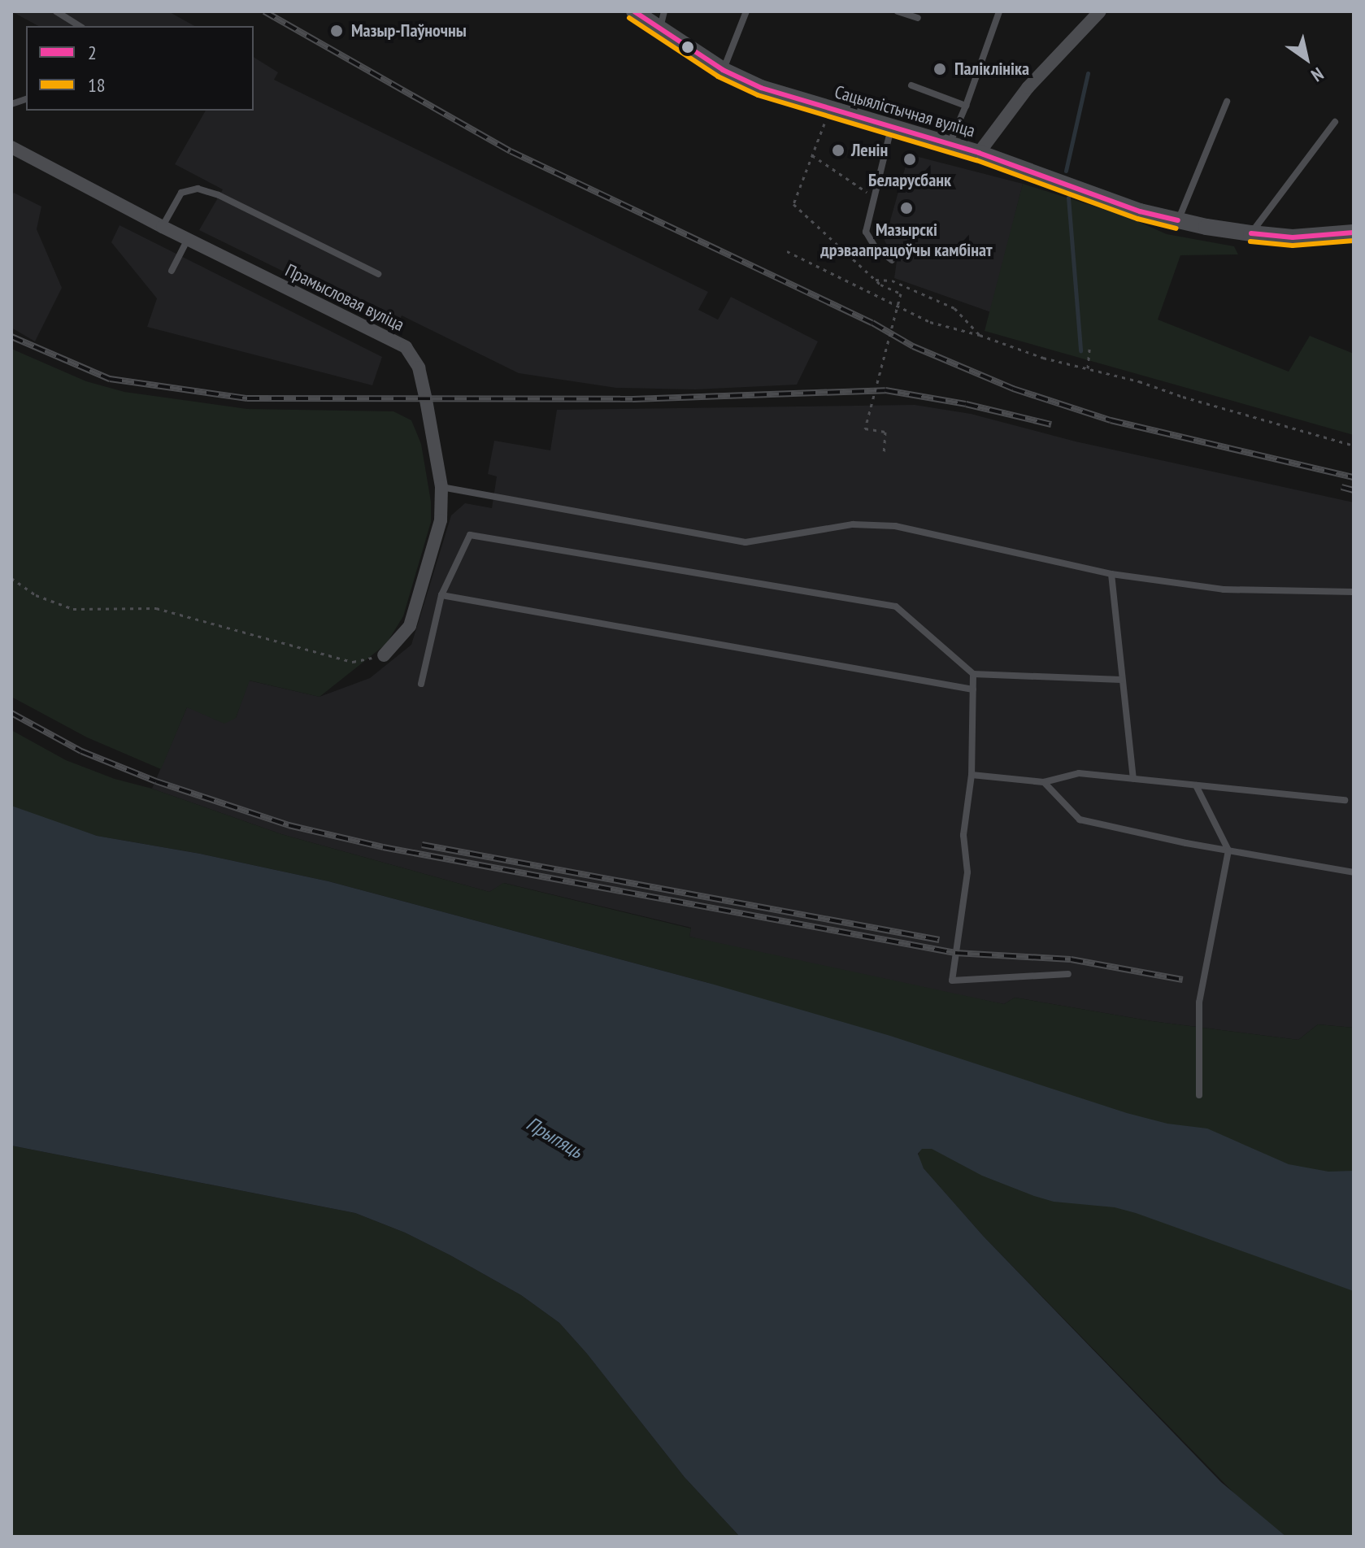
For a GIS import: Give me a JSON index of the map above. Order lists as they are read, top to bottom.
{
  "streets": {
    "street": ["Сацыялістычная вуліца", "Прамысловая вуліца"]
  },
  "water": ["Прыпяць"],
  "places": [
    "Мазыр-Паўночны",
    "Паліклініка",
    "Ленін",
    "Беларусбанк",
    "Мазырскі дрэваапрацоўчы камбінат"
  ],
  "lines": ["transit line 2", "transit line 18"],
  "legend": ["2", "18"],
  "north": "bottom right"
}
